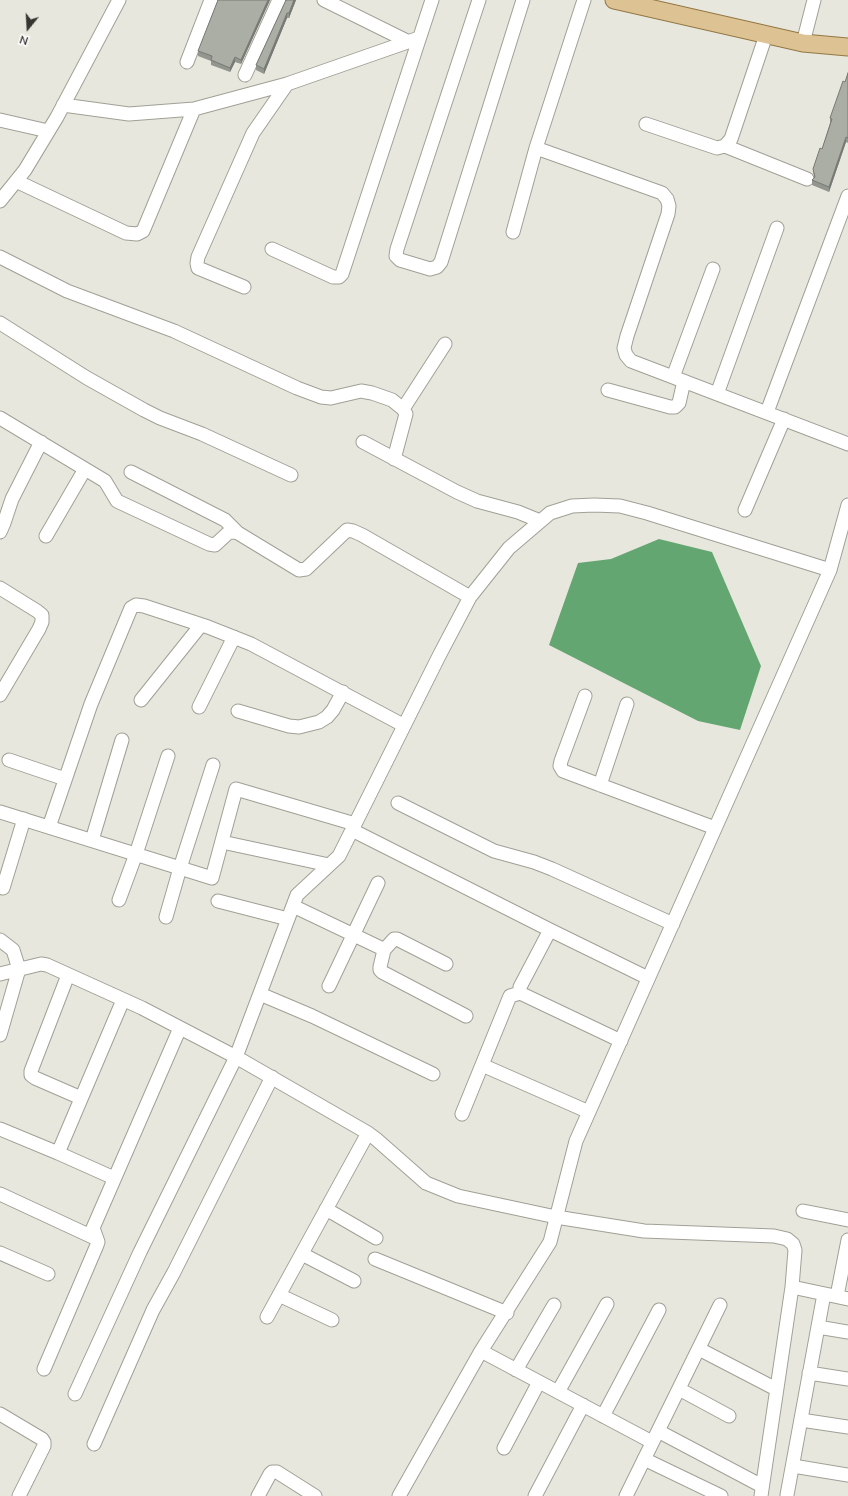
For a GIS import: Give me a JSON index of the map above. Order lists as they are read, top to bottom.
{
  "north": "bottom"
}
